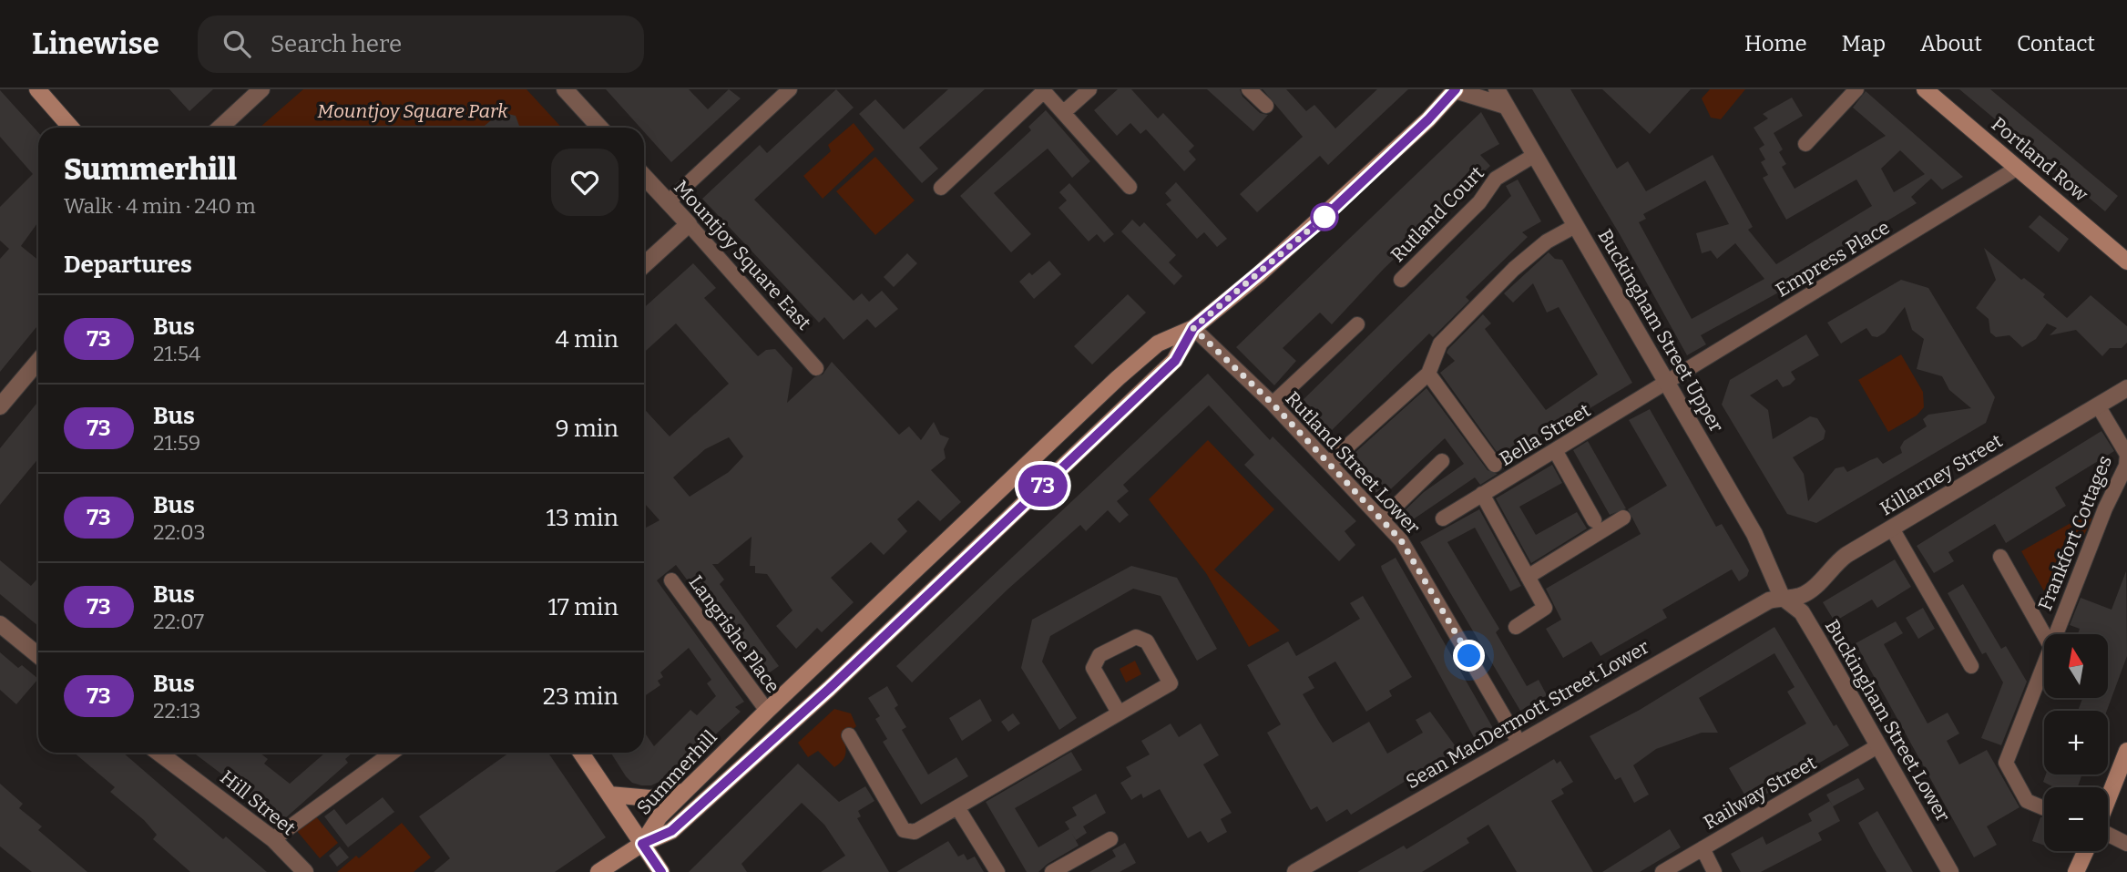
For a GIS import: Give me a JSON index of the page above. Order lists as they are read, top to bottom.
{
  "streets": {
    "main road": ["Portland Row", "Summerhill"],
    "street": [
      "Rutland Court",
      "Mountjoy Square East",
      "Empress Place",
      "Buckingham Street Upper",
      "Bella Street",
      "Rutland Street Lower",
      "Killarney Street",
      "Frankfort Cottages",
      "Langrishe Place",
      "Sean MacDermott Street Lower",
      "Buckingham Street Lower",
      "Railway Street",
      "Hill Street"
    ]
  },
  "crossings": [
    ["Portland Row", "Empress Place"],
    ["Rutland Court", "Buckingham Street Upper"],
    ["Empress Place", "Buckingham Street Upper"],
    ["Empress Place", "Bella Street"],
    ["Buckingham Street Upper", "Bella Street"],
    ["Buckingham Street Upper", "Killarney Street"],
    ["Buckingham Street Upper", "Sean MacDermott Street Lower"],
    ["Buckingham Street Upper", "Buckingham Street Lower"],
    ["Rutland Street Lower", "Sean MacDermott Street Lower"],
    ["Rutland Street Lower", "Summerhill"],
    ["Killarney Street", "Frankfort Cottages"],
    ["Killarney Street", "Sean MacDermott Street Lower"],
    ["Killarney Street", "Buckingham Street Lower"],
    ["Langrishe Place", "Summerhill"],
    ["Sean MacDermott Street Lower", "Buckingham Street Lower"],
    ["Buckingham Street Lower", "Railway Street"]
  ],
  "parks": ["Mountjoy Square Park"],
  "lines": ["bus line 73"],
  "north": "top",
  "page": {
    "header": "Linewise",
    "search": "Search here",
    "nav": [
      "Home",
      "Map",
      "About",
      "Contact"
    ],
    "on_map": "73",
    "heading": [
      ["Summerhill", "Walk · 4 min · 240 m"],
      "Departures"
    ],
    "list": [
      {
        "mark": "73",
        "name": "Bus",
        "note": "21:54",
        "value": "4 min"
      },
      {
        "mark": "73",
        "name": "Bus",
        "note": "21:59",
        "value": "9 min"
      },
      {
        "mark": "73",
        "name": "Bus",
        "note": "22:03",
        "value": "13 min"
      },
      {
        "mark": "73",
        "name": "Bus",
        "note": "22:07",
        "value": "17 min"
      },
      {
        "mark": "73",
        "name": "Bus",
        "note": "22:13",
        "value": "23 min"
      }
    ],
    "map_buttons": ["+", "−"]
  }
}
